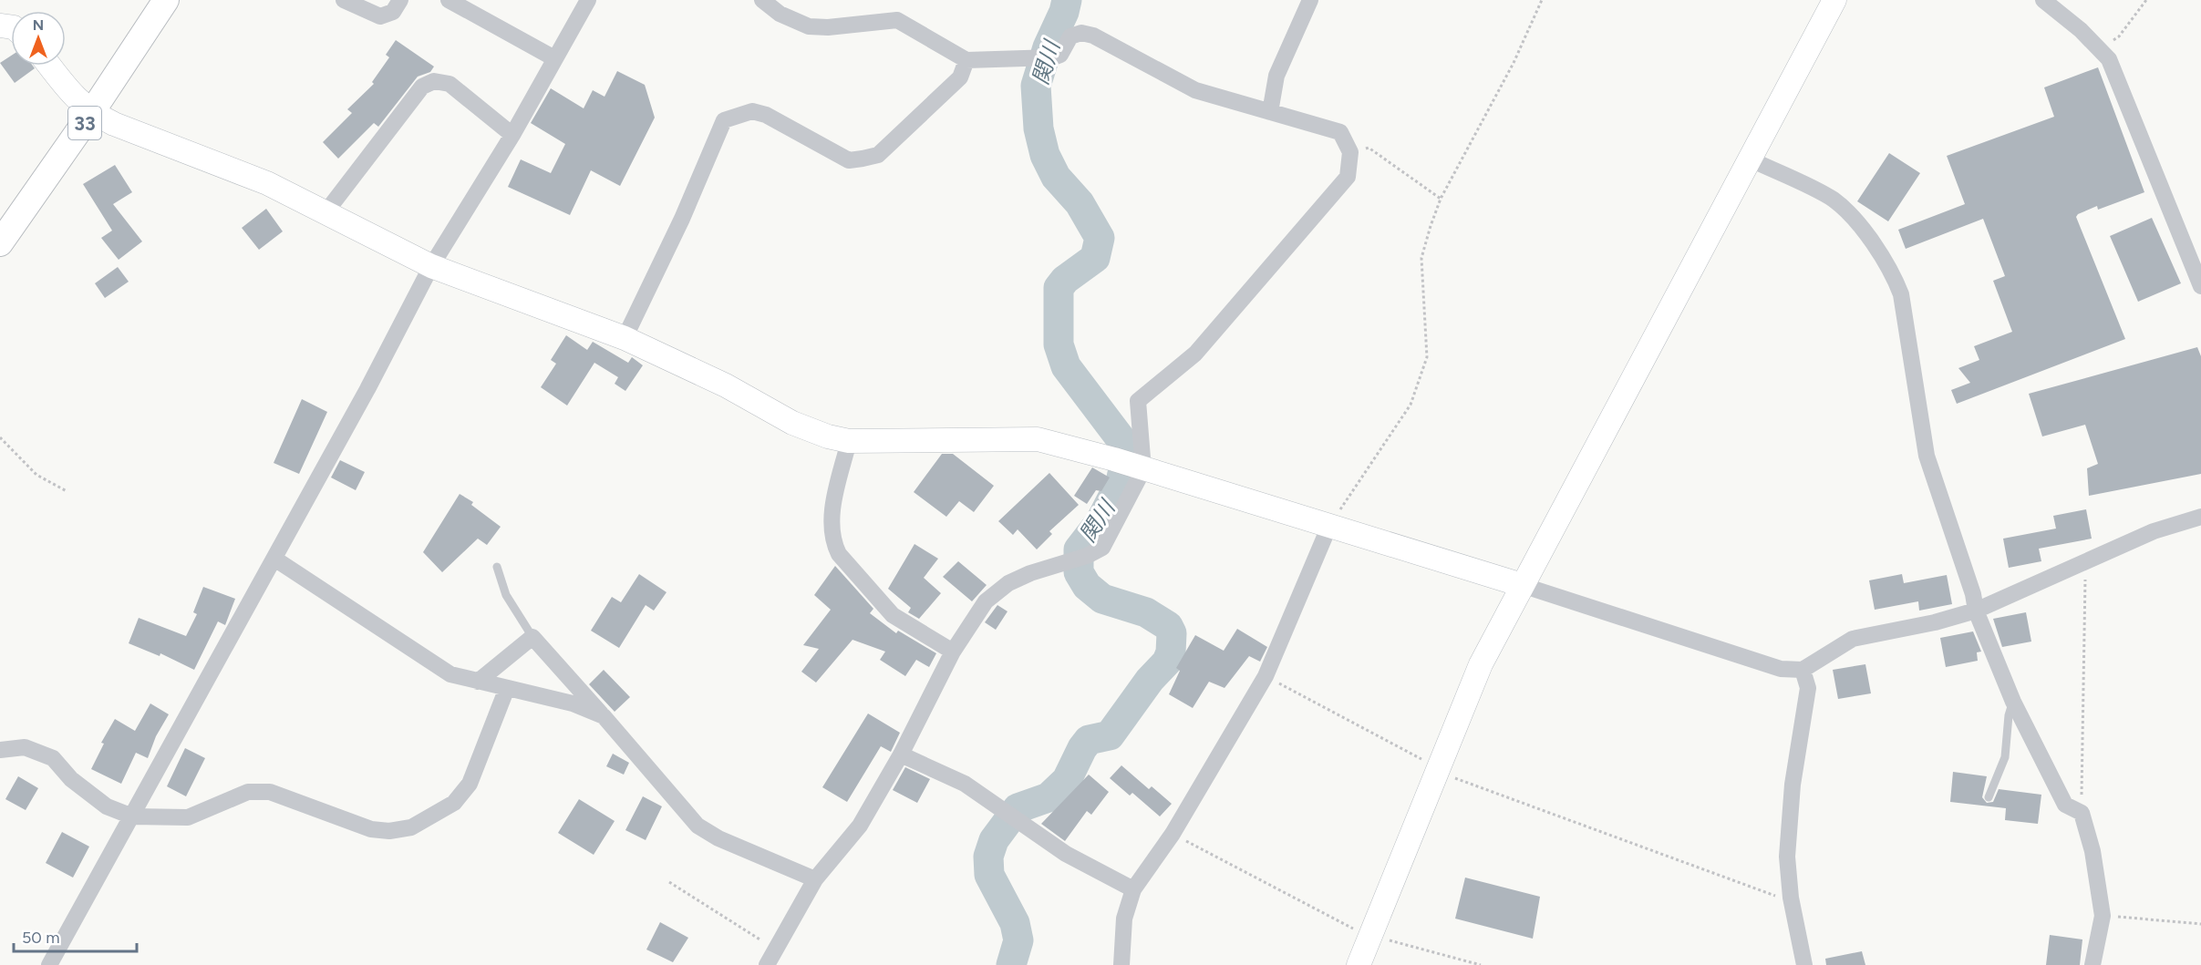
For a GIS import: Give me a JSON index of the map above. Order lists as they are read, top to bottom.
{
  "streets": {
    "main road": ["33"]
  },
  "water": ["関川"],
  "scale_bar": "50 m",
  "north": "top"
}
